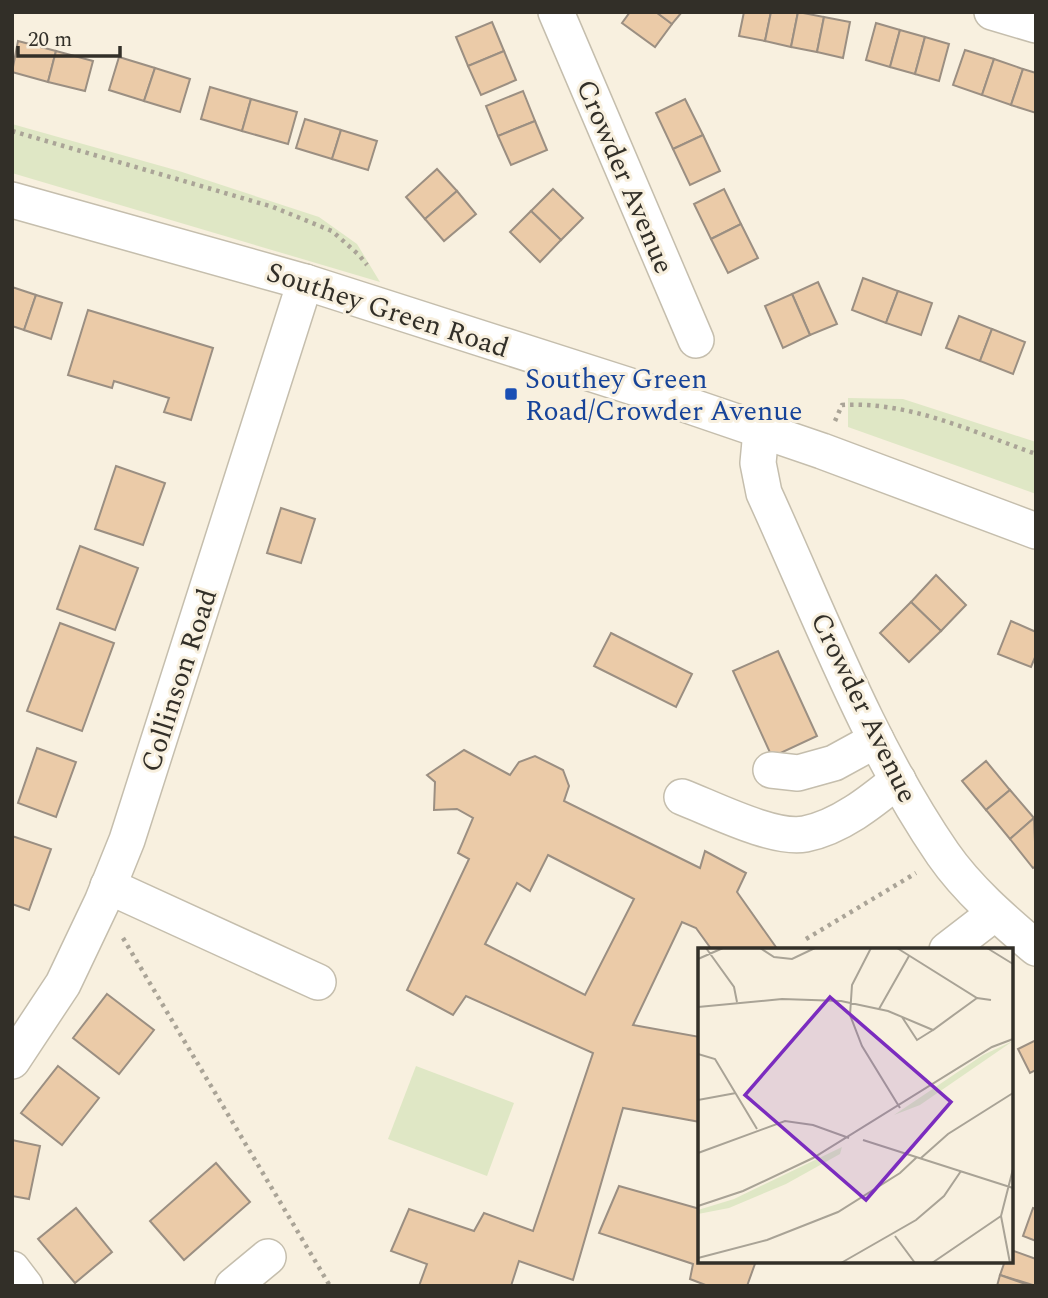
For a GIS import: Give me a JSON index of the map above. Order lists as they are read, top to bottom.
{
  "streets": {
    "street": ["Crowder Avenue", "Southey Green Road", "Collinson Road"]
  },
  "crossings": [
    ["Crowder Avenue", "Southey Green Road"],
    ["Southey Green Road", "Collinson Road"]
  ],
  "places": {
    "transit": ["Southey Green Road/Crowder Avenue"]
  },
  "scale_bar": "20 m"
}
